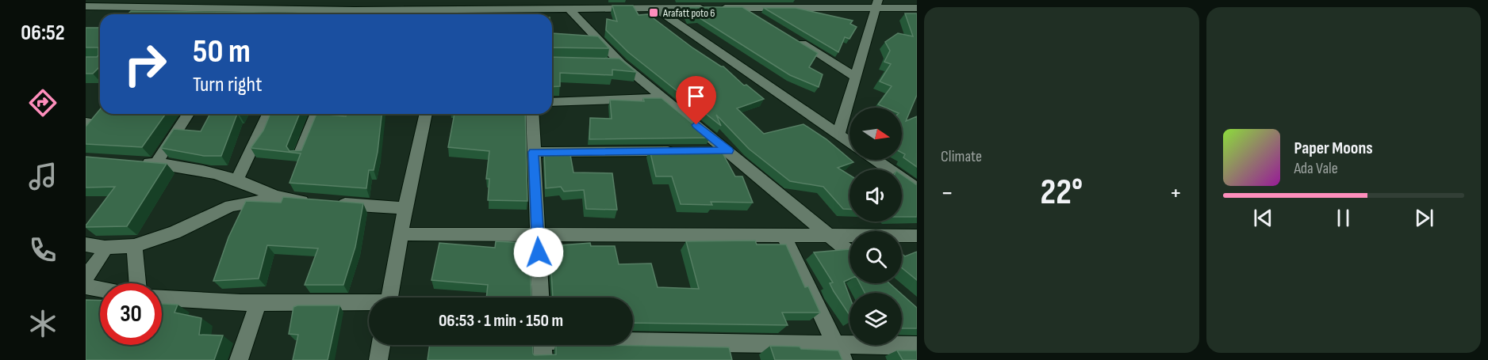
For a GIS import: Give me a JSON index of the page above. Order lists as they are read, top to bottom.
{
  "places": {
    "transit": ["Arafatt poto 6"]
  },
  "north": "right",
  "page": {
    "tabs": "06:52",
    "tile": "Climate",
    "turn": ["50 m", "Turn right"],
    "song": ["Paper Moons", "Ada Vale"],
    "heat": ["−", "22°", "+"],
    "limit": "30",
    "trip": "06:53 · 1 min · 150 m"
  }
}
